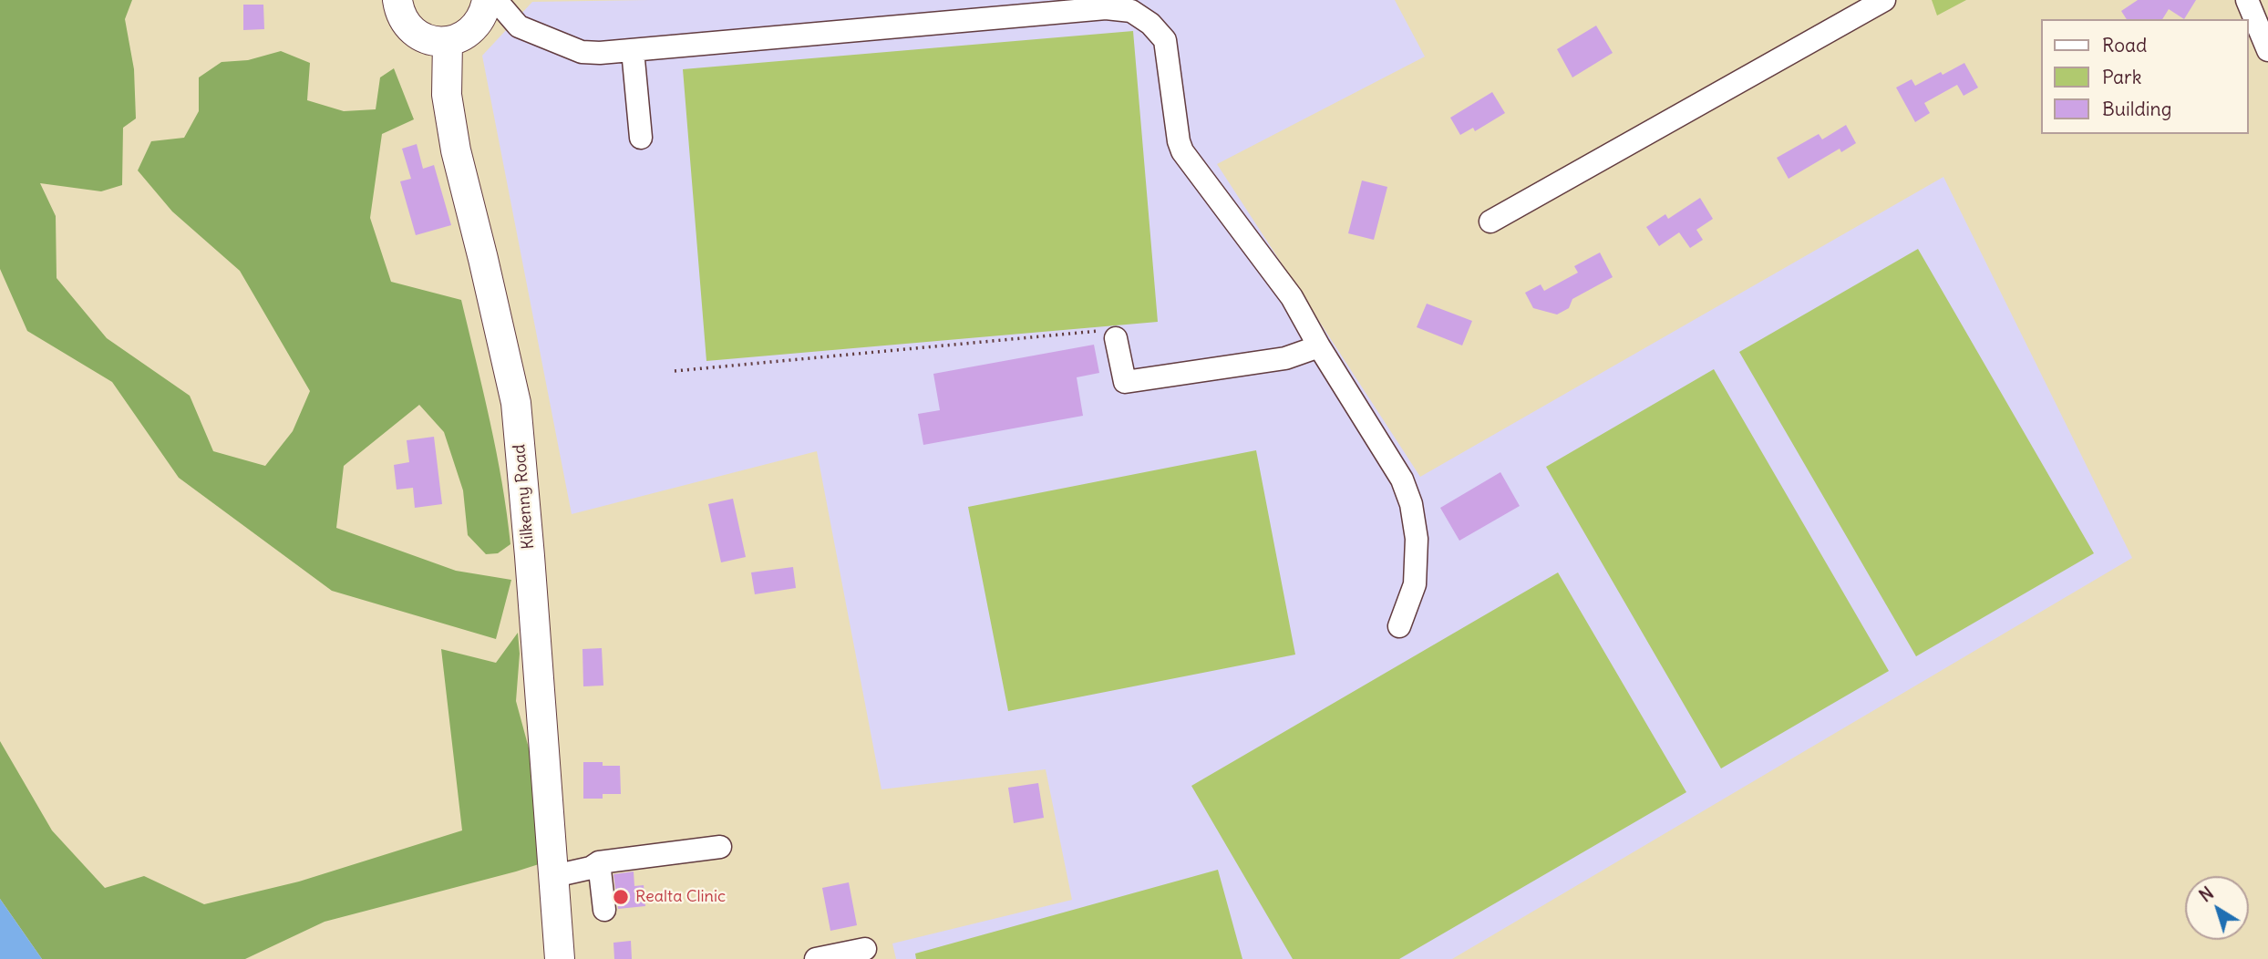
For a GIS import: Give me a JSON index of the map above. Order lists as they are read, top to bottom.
{
  "streets": {
    "main road": ["Kilkenny Road"]
  },
  "places": ["Realta Clinic"],
  "legend": ["Road", "Park", "Building"],
  "north": "top left"
}
